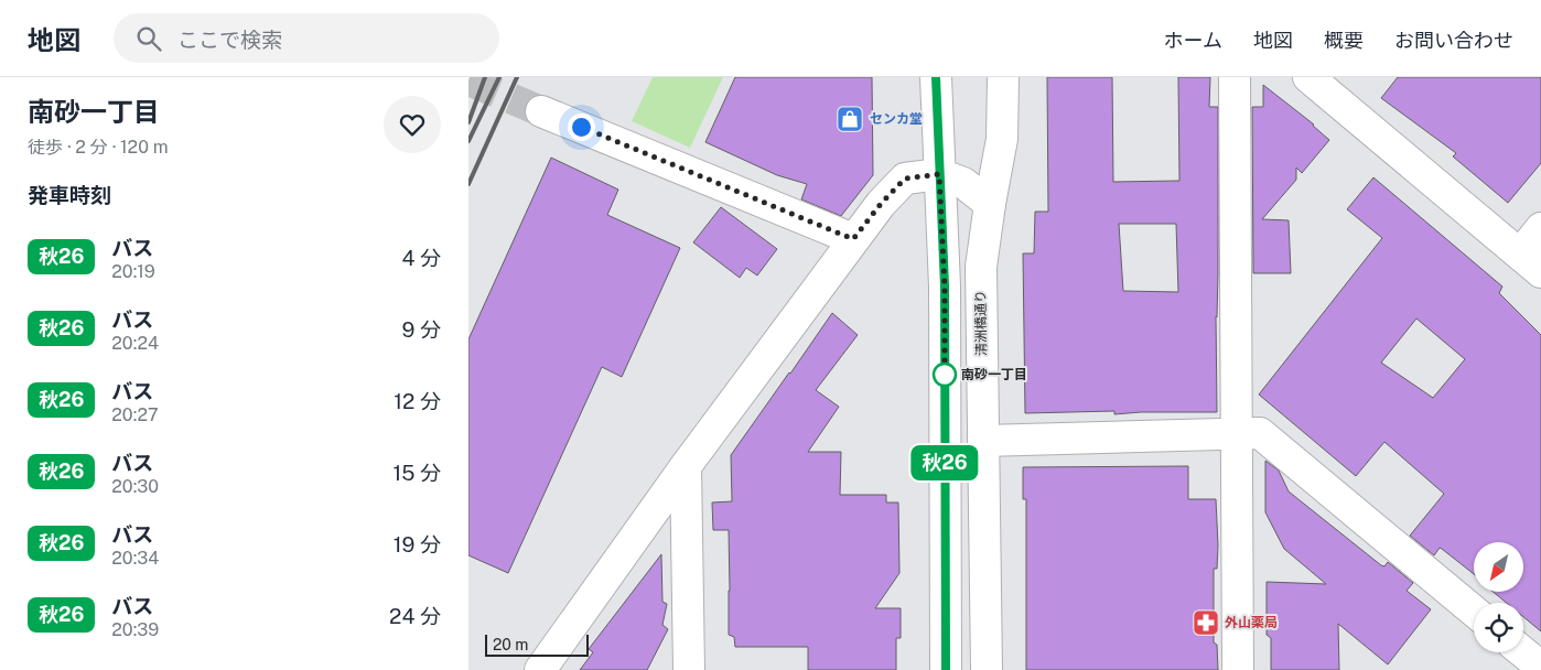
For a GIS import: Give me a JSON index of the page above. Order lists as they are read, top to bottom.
{
  "streets": {
    "street": ["清洲橋通り"]
  },
  "places": {
    "shop": ["センカ堂"],
    "other": ["南砂一丁目"],
    "pharmacy": ["外山薬局"]
  },
  "lines": ["bus line 秋26"],
  "scale_bar": "20 m",
  "north": "bottom left",
  "page": {
    "header": "地図",
    "search": "ここで検索",
    "nav": [
      "ホーム",
      "地図",
      "概要",
      "お問い合わせ"
    ],
    "heading": [
      ["南砂一丁目", "徒歩 · 2 分 · 120 m"],
      "発車時刻"
    ],
    "on_map": "秋26",
    "list": [
      {
        "mark": "秋26",
        "name": "バス",
        "note": "20:19",
        "value": "4 分"
      },
      {
        "mark": "秋26",
        "name": "バス",
        "note": "20:24",
        "value": "9 分"
      },
      {
        "mark": "秋26",
        "name": "バス",
        "note": "20:27",
        "value": "12 分"
      },
      {
        "mark": "秋26",
        "name": "バス",
        "note": "20:30",
        "value": "15 分"
      },
      {
        "mark": "秋26",
        "name": "バス",
        "note": "20:34",
        "value": "19 分"
      },
      {
        "mark": "秋26",
        "name": "バス",
        "note": "20:39",
        "value": "24 分"
      }
    ],
    "scale": "20 m"
  }
}
